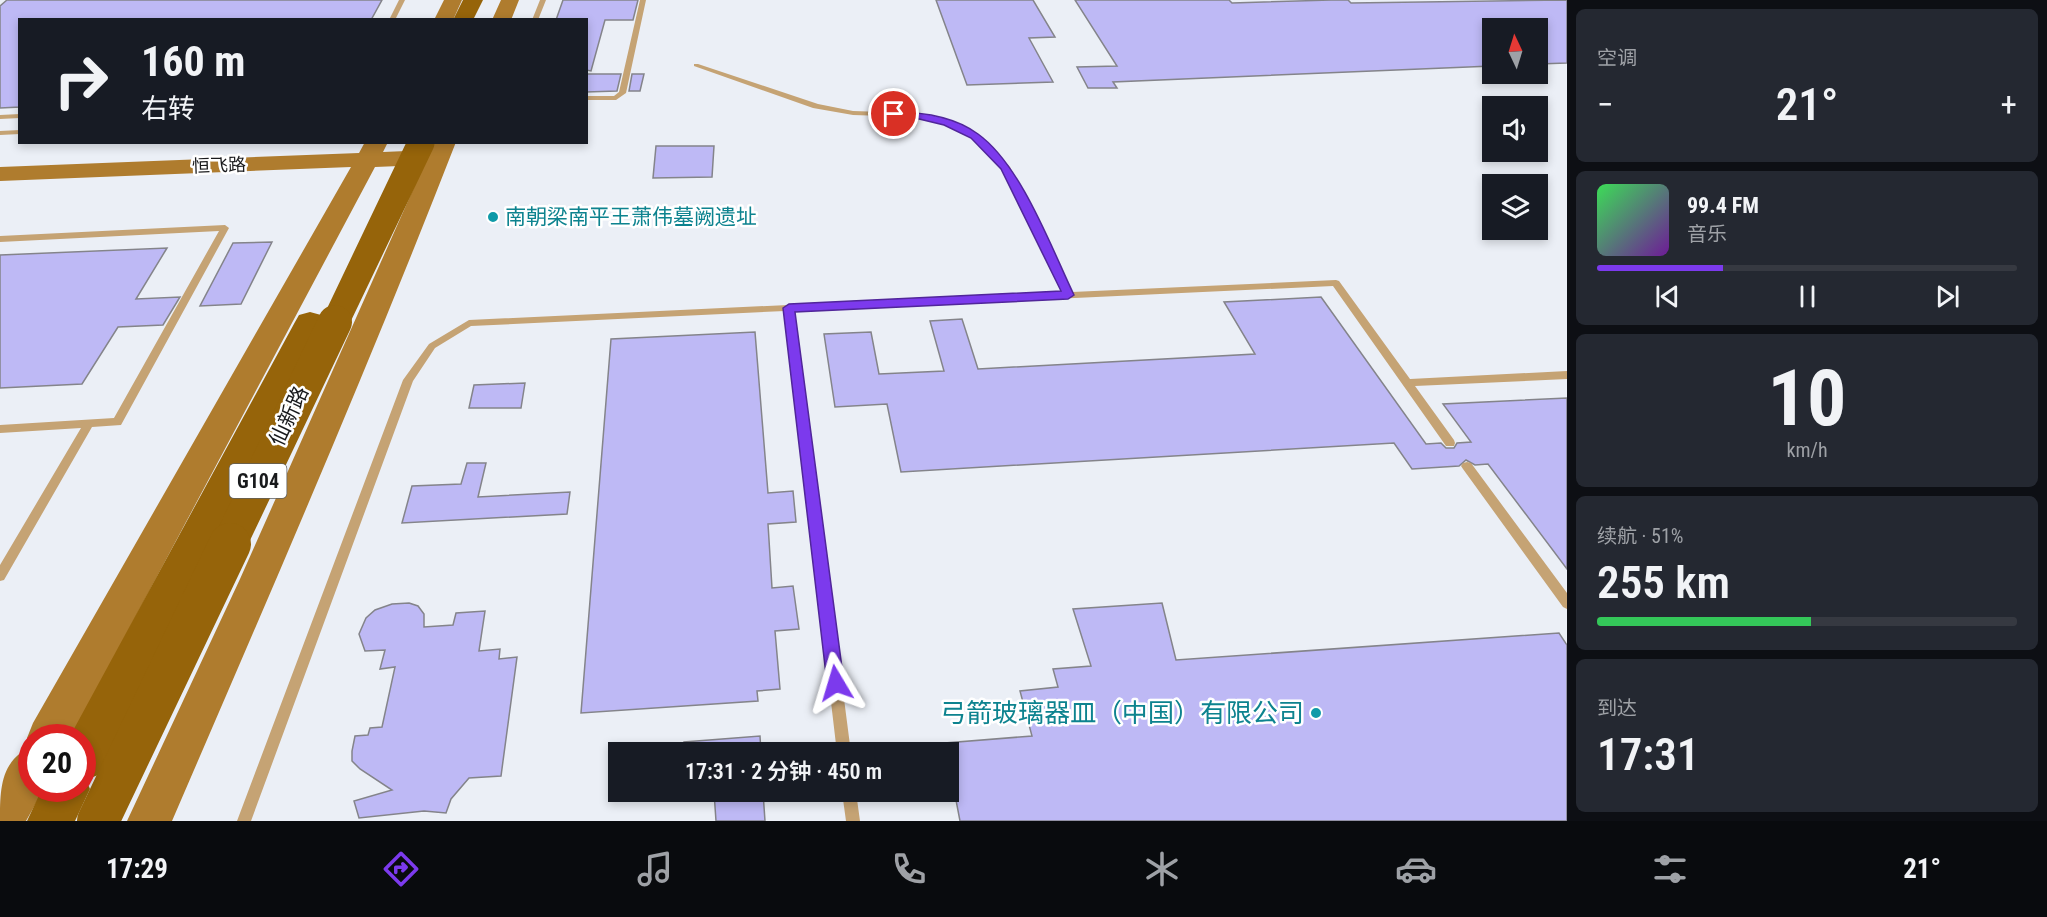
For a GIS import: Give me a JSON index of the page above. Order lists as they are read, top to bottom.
{
  "streets": {
    "main road": ["恒飞路", "仙新路", "G104"]
  },
  "crossings": [
    ["恒飞路", "仙新路"]
  ],
  "places": ["南朝梁南平王萧伟墓阙遗址", "弓箭玻璃器皿（中国）有限公司"],
  "north": "top",
  "page": {
    "tile": [
      "空调",
      ["10", "km/h"],
      ["续航 · 51%", "255 km"],
      ["到达", "17:31"]
    ],
    "turn": ["160 m", "右转"],
    "heat": ["−", "21°", "+"],
    "song": ["99.4 FM", "音乐"],
    "limit": "20",
    "trip": "17:31 · 2 分钟 · 450 m",
    "tabs": ["17:29", "21°"]
  }
}
